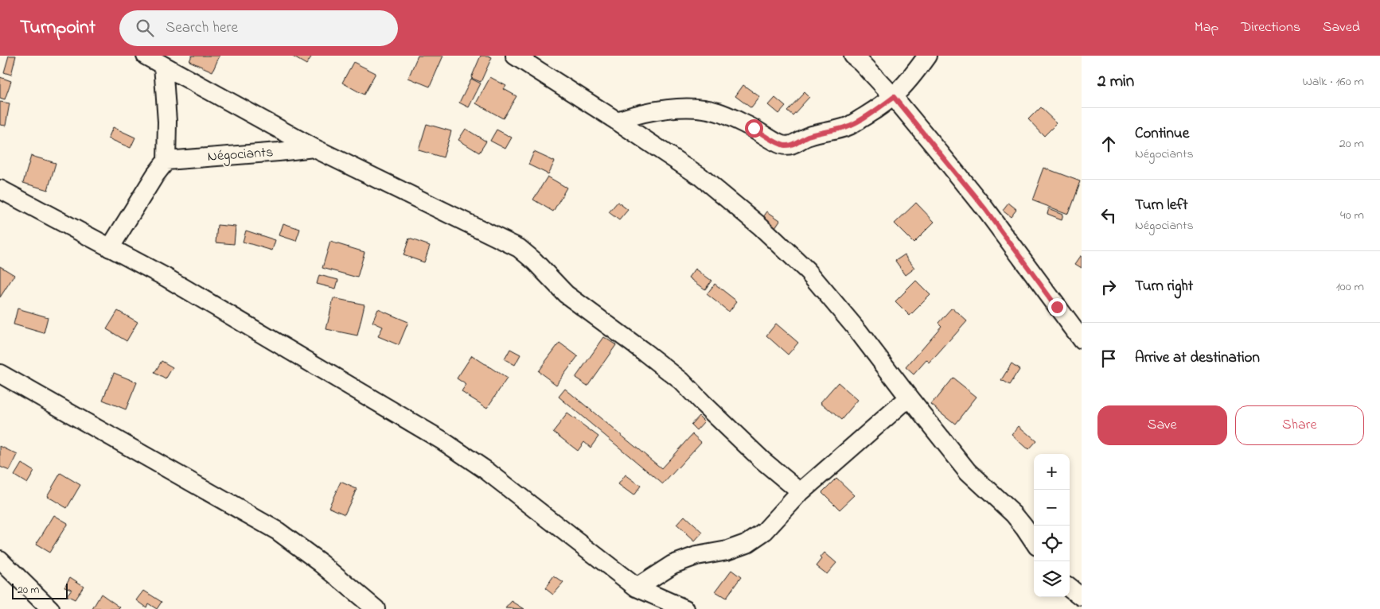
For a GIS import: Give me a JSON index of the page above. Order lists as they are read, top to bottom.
{
  "streets": {
    "street": ["Négociants"]
  },
  "scale_bar": "20 m",
  "page": {
    "header": "Turnpoint",
    "search": "Search here",
    "nav": ["Map", "Directions", "Saved"],
    "heading": ["2 min", "Walk · 160 m"],
    "list": [
      ["Continue", "Négociants", "20 m"],
      ["Turn left", "Négociants", "40 m"],
      ["Turn right", "100 m"],
      "Arrive at destination"
    ],
    "buttons": ["Save", "Share"],
    "map_buttons": ["+", "−"],
    "scale": "20 m"
  }
}
